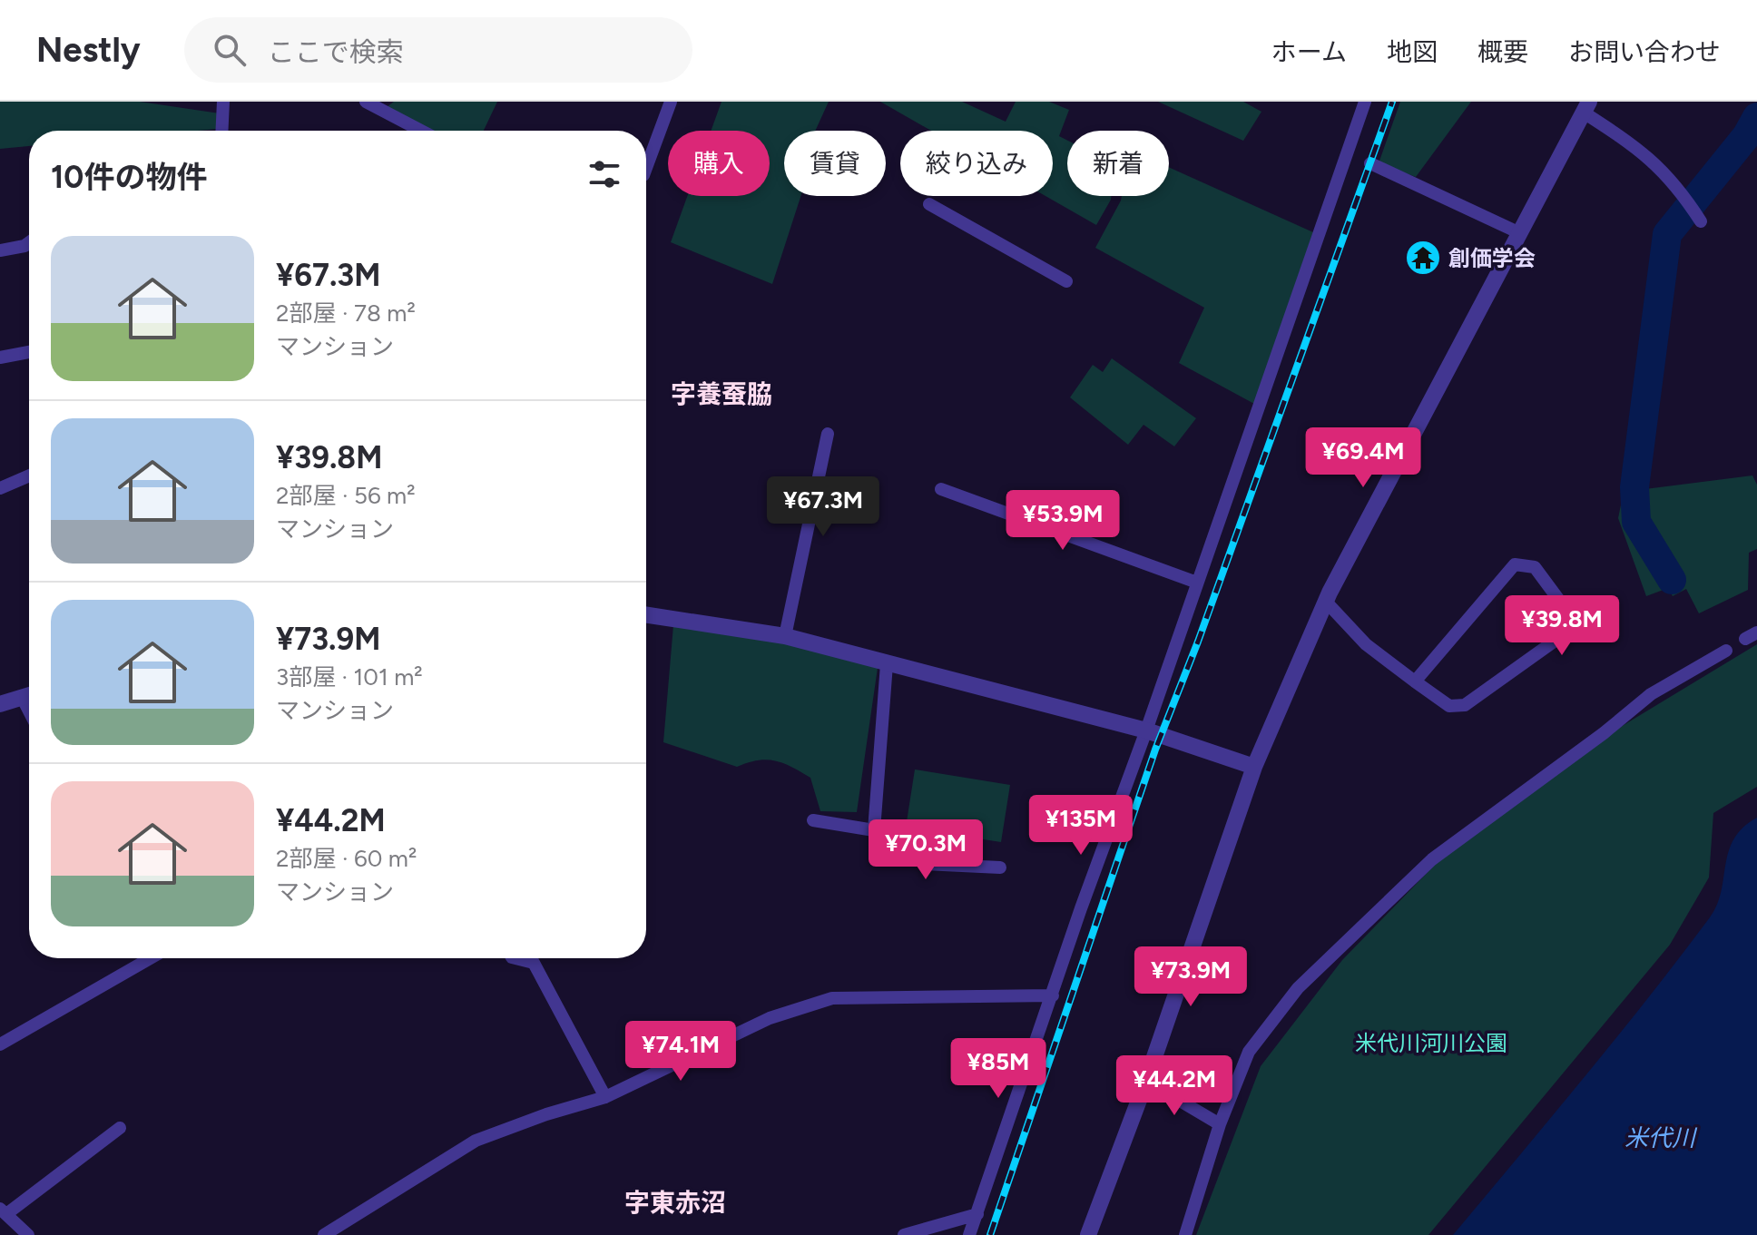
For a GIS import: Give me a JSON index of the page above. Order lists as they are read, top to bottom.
{
  "districts": ["字養蚕脇", "字東赤沼"],
  "water": ["米代川"],
  "parks": ["米代川河川公園"],
  "places": {
    "temple": ["創価学会"]
  },
  "page": {
    "header": "Nestly",
    "search": "ここで検索",
    "nav": [
      "ホーム",
      "地図",
      "概要",
      "お問い合わせ"
    ],
    "chip": [
      "購入",
      "賃貸",
      "絞り込み",
      "新着"
    ],
    "heading": "10件の物件",
    "list": [
      {
        "name": "¥67.3M",
        "note": "2部屋 · 78 m² · マンション"
      },
      {
        "name": "¥39.8M",
        "note": "2部屋 · 56 m² · マンション"
      },
      {
        "name": "¥73.9M",
        "note": "3部屋 · 101 m² · マンション"
      },
      {
        "name": "¥44.2M",
        "note": "2部屋 · 60 m² · マンション"
      }
    ],
    "price": [
      "¥69.4M",
      "¥67.3M",
      "¥53.9M",
      "¥39.8M",
      "¥135M",
      "¥70.3M",
      "¥73.9M",
      "¥74.1M",
      "¥85M",
      "¥44.2M"
    ]
  }
}
